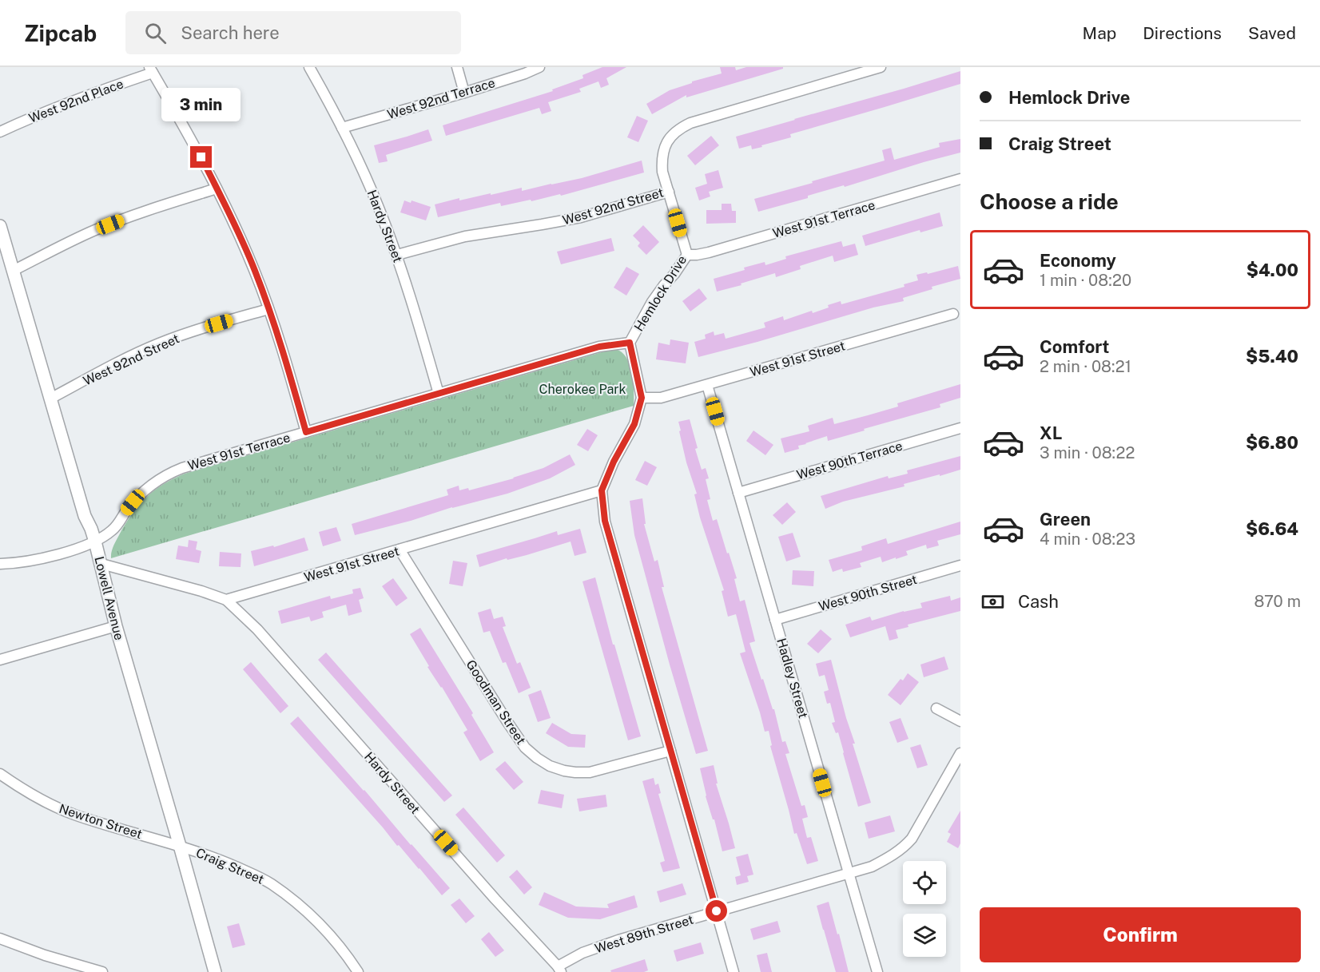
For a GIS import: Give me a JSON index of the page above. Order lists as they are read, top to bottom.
{
  "streets": {
    "street": [
      "West 92nd Terrace",
      "West 92nd Place",
      "West 92nd Street",
      "West 91st Terrace",
      "Hardy Street",
      "Hemlock Drive",
      "West 91st Street",
      "West 90th Terrace",
      "West 90th Street",
      "Lowell Avenue",
      "Hadley Street",
      "Goodman Street",
      "Newton Street",
      "Craig Street",
      "West 89th Street"
    ]
  },
  "crossings": [
    ["West 92nd Terrace", "Hardy Street"],
    ["West 92nd Street", "Hardy Street"],
    ["West 92nd Street", "Hemlock Drive"],
    ["West 92nd Street", "Lowell Avenue"],
    ["West 91st Terrace", "Hardy Street"],
    ["West 91st Terrace", "Hemlock Drive"],
    ["West 91st Terrace", "Lowell Avenue"],
    ["Hardy Street", "West 91st Street"],
    ["Hardy Street", "West 89th Street"],
    ["Hemlock Drive", "West 91st Street"],
    ["Hemlock Drive", "Goodman Street"],
    ["Hemlock Drive", "West 89th Street"],
    ["West 91st Street", "Hadley Street"],
    ["West 91st Street", "Goodman Street"],
    ["West 90th Terrace", "Hadley Street"],
    ["West 90th Street", "Hadley Street"],
    ["Lowell Avenue", "Newton Street"],
    ["Lowell Avenue", "Craig Street"],
    ["Hadley Street", "West 89th Street"],
    ["Newton Street", "Craig Street"]
  ],
  "parks": ["Cherokee Park"],
  "page": {
    "header": "Zipcab",
    "search": "Search here",
    "nav": ["Map", "Directions", "Saved"],
    "banner": ["Hemlock Drive", "Craig Street"],
    "bubble": "3 min",
    "heading": "Choose a ride",
    "list": [
      {
        "name": "Economy",
        "note": "1 min · 08:20",
        "value": "$4.00"
      },
      {
        "name": "Comfort",
        "note": "2 min · 08:21",
        "value": "$5.40"
      },
      {
        "name": "XL",
        "note": "3 min · 08:22",
        "value": "$6.80"
      },
      {
        "name": "Green",
        "note": "4 min · 08:23",
        "value": "$6.64"
      }
    ],
    "pay": ["Cash", "870 m"],
    "buttons": "Confirm"
  }
}
